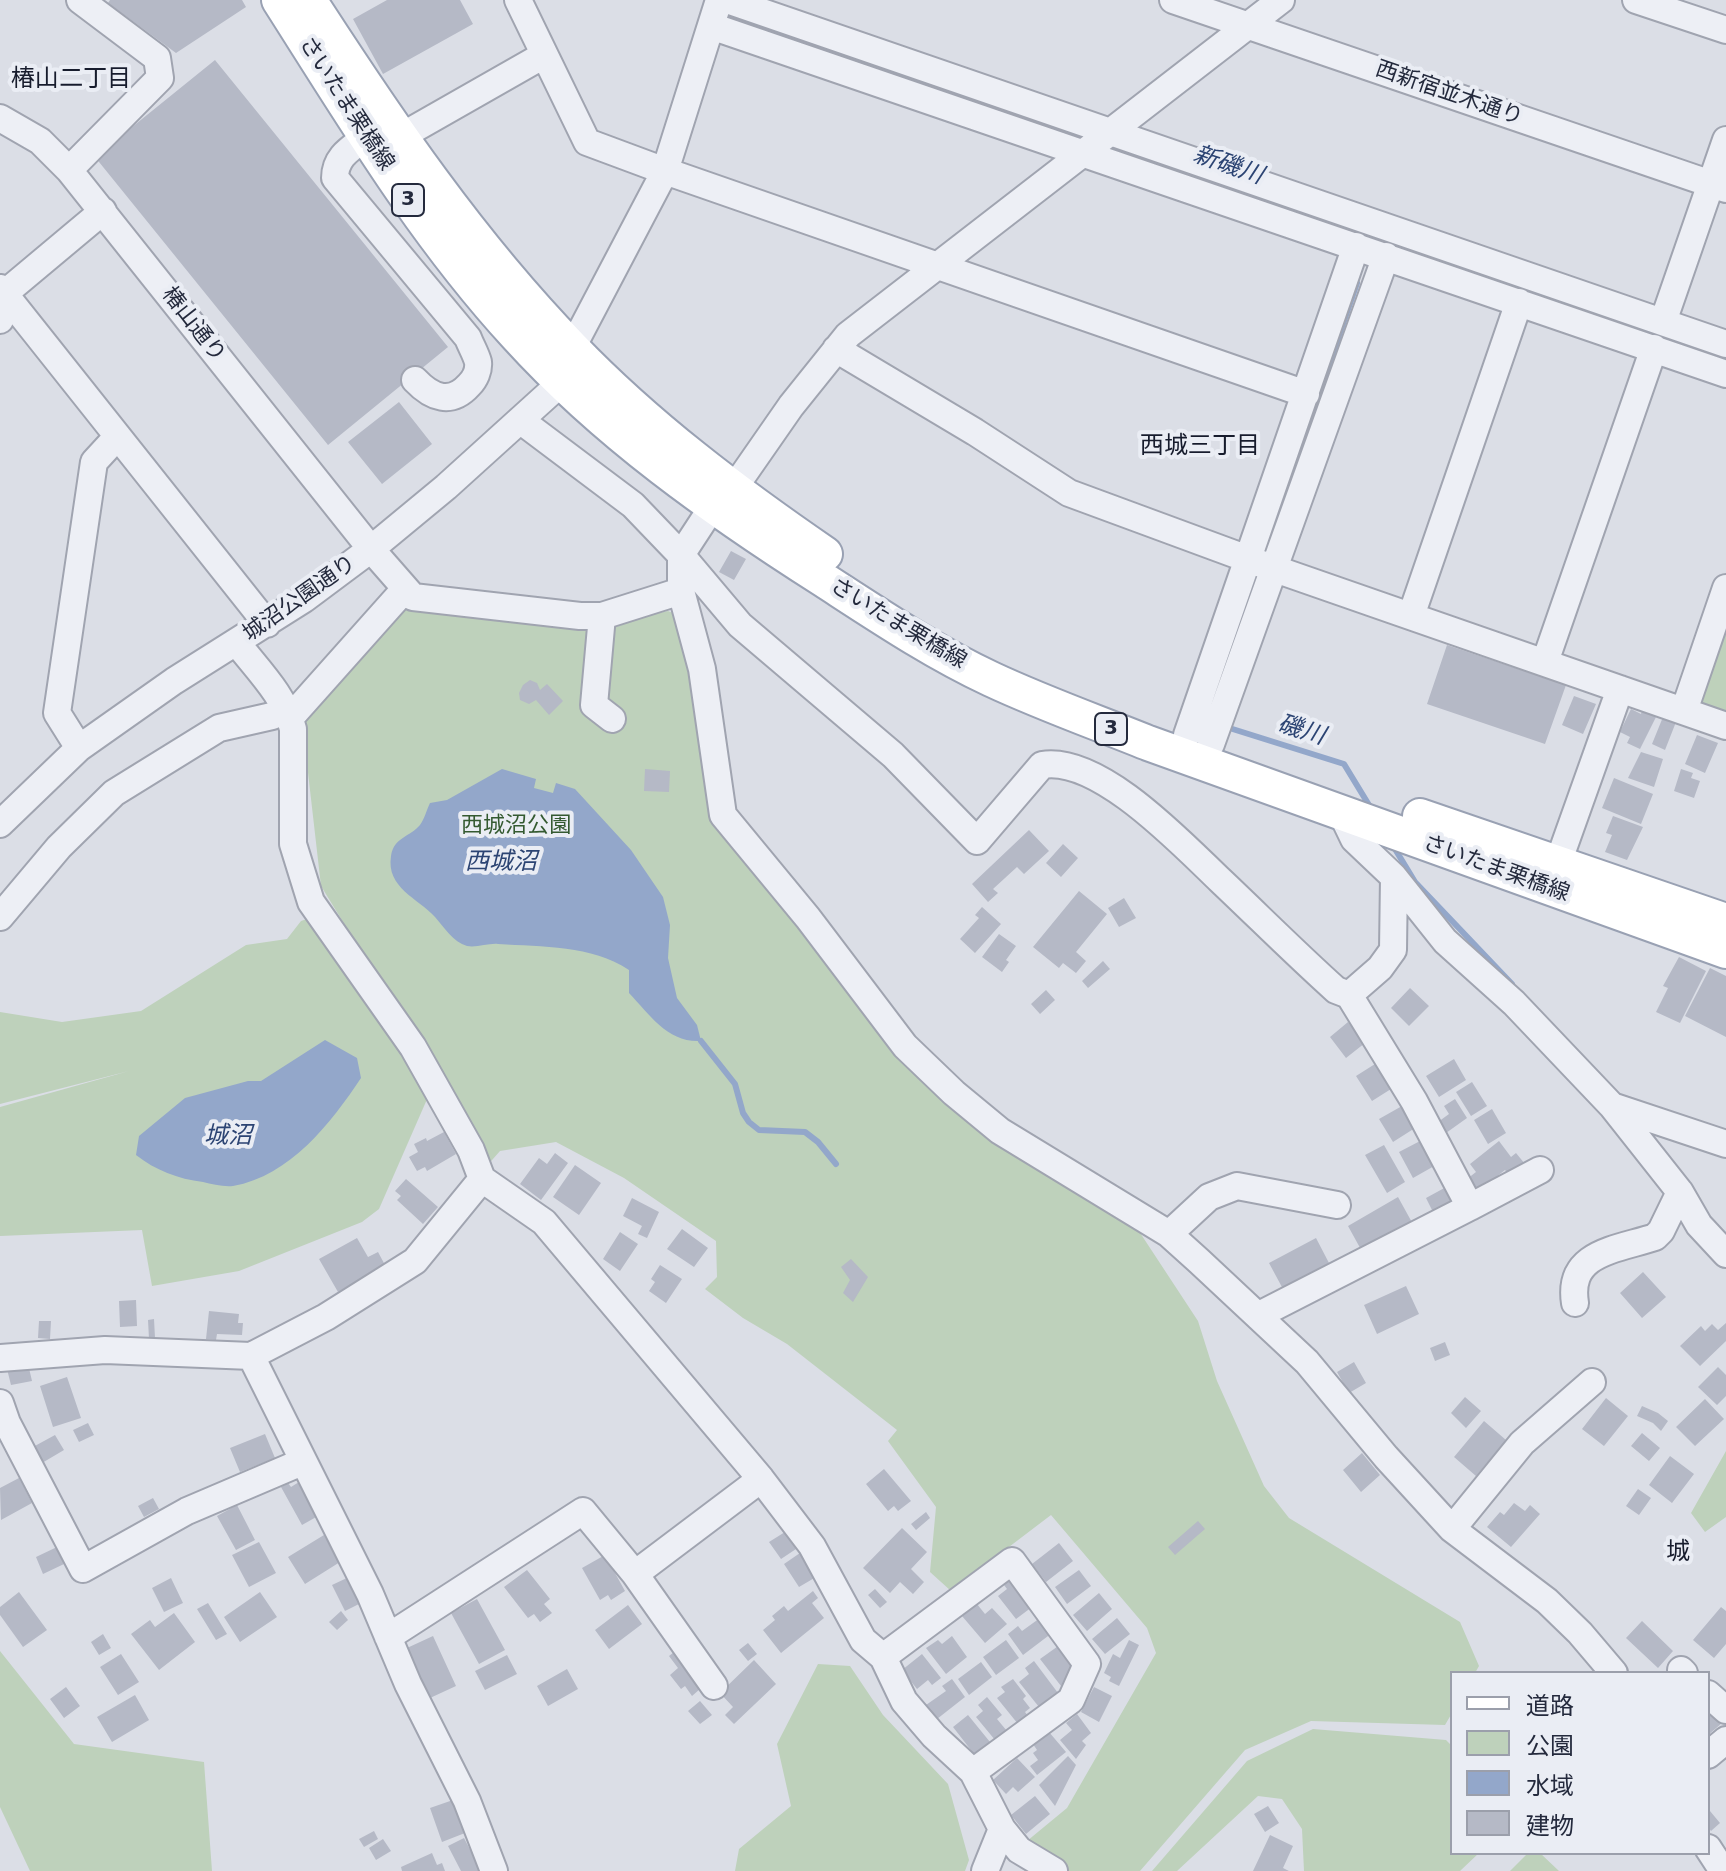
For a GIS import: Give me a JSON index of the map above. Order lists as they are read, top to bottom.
{
  "streets": {
    "main road": ["さいたま栗橋線", "3"],
    "street": ["西新宿並木通り", "椿山通り", "城沼公園通り"]
  },
  "crossings": [
    ["さいたま栗橋線", "城沼公園通り"],
    ["椿山通り", "城沼公園通り"]
  ],
  "districts": ["椿山二丁目", "西城三丁目", "城"],
  "water": [
    "新磯川",
    "磯川",
    "西城沼",
    "城沼"
  ],
  "parks": ["西城沼公園"],
  "legend": [
    "道路",
    "公園",
    "水域",
    "建物"
  ]
}
